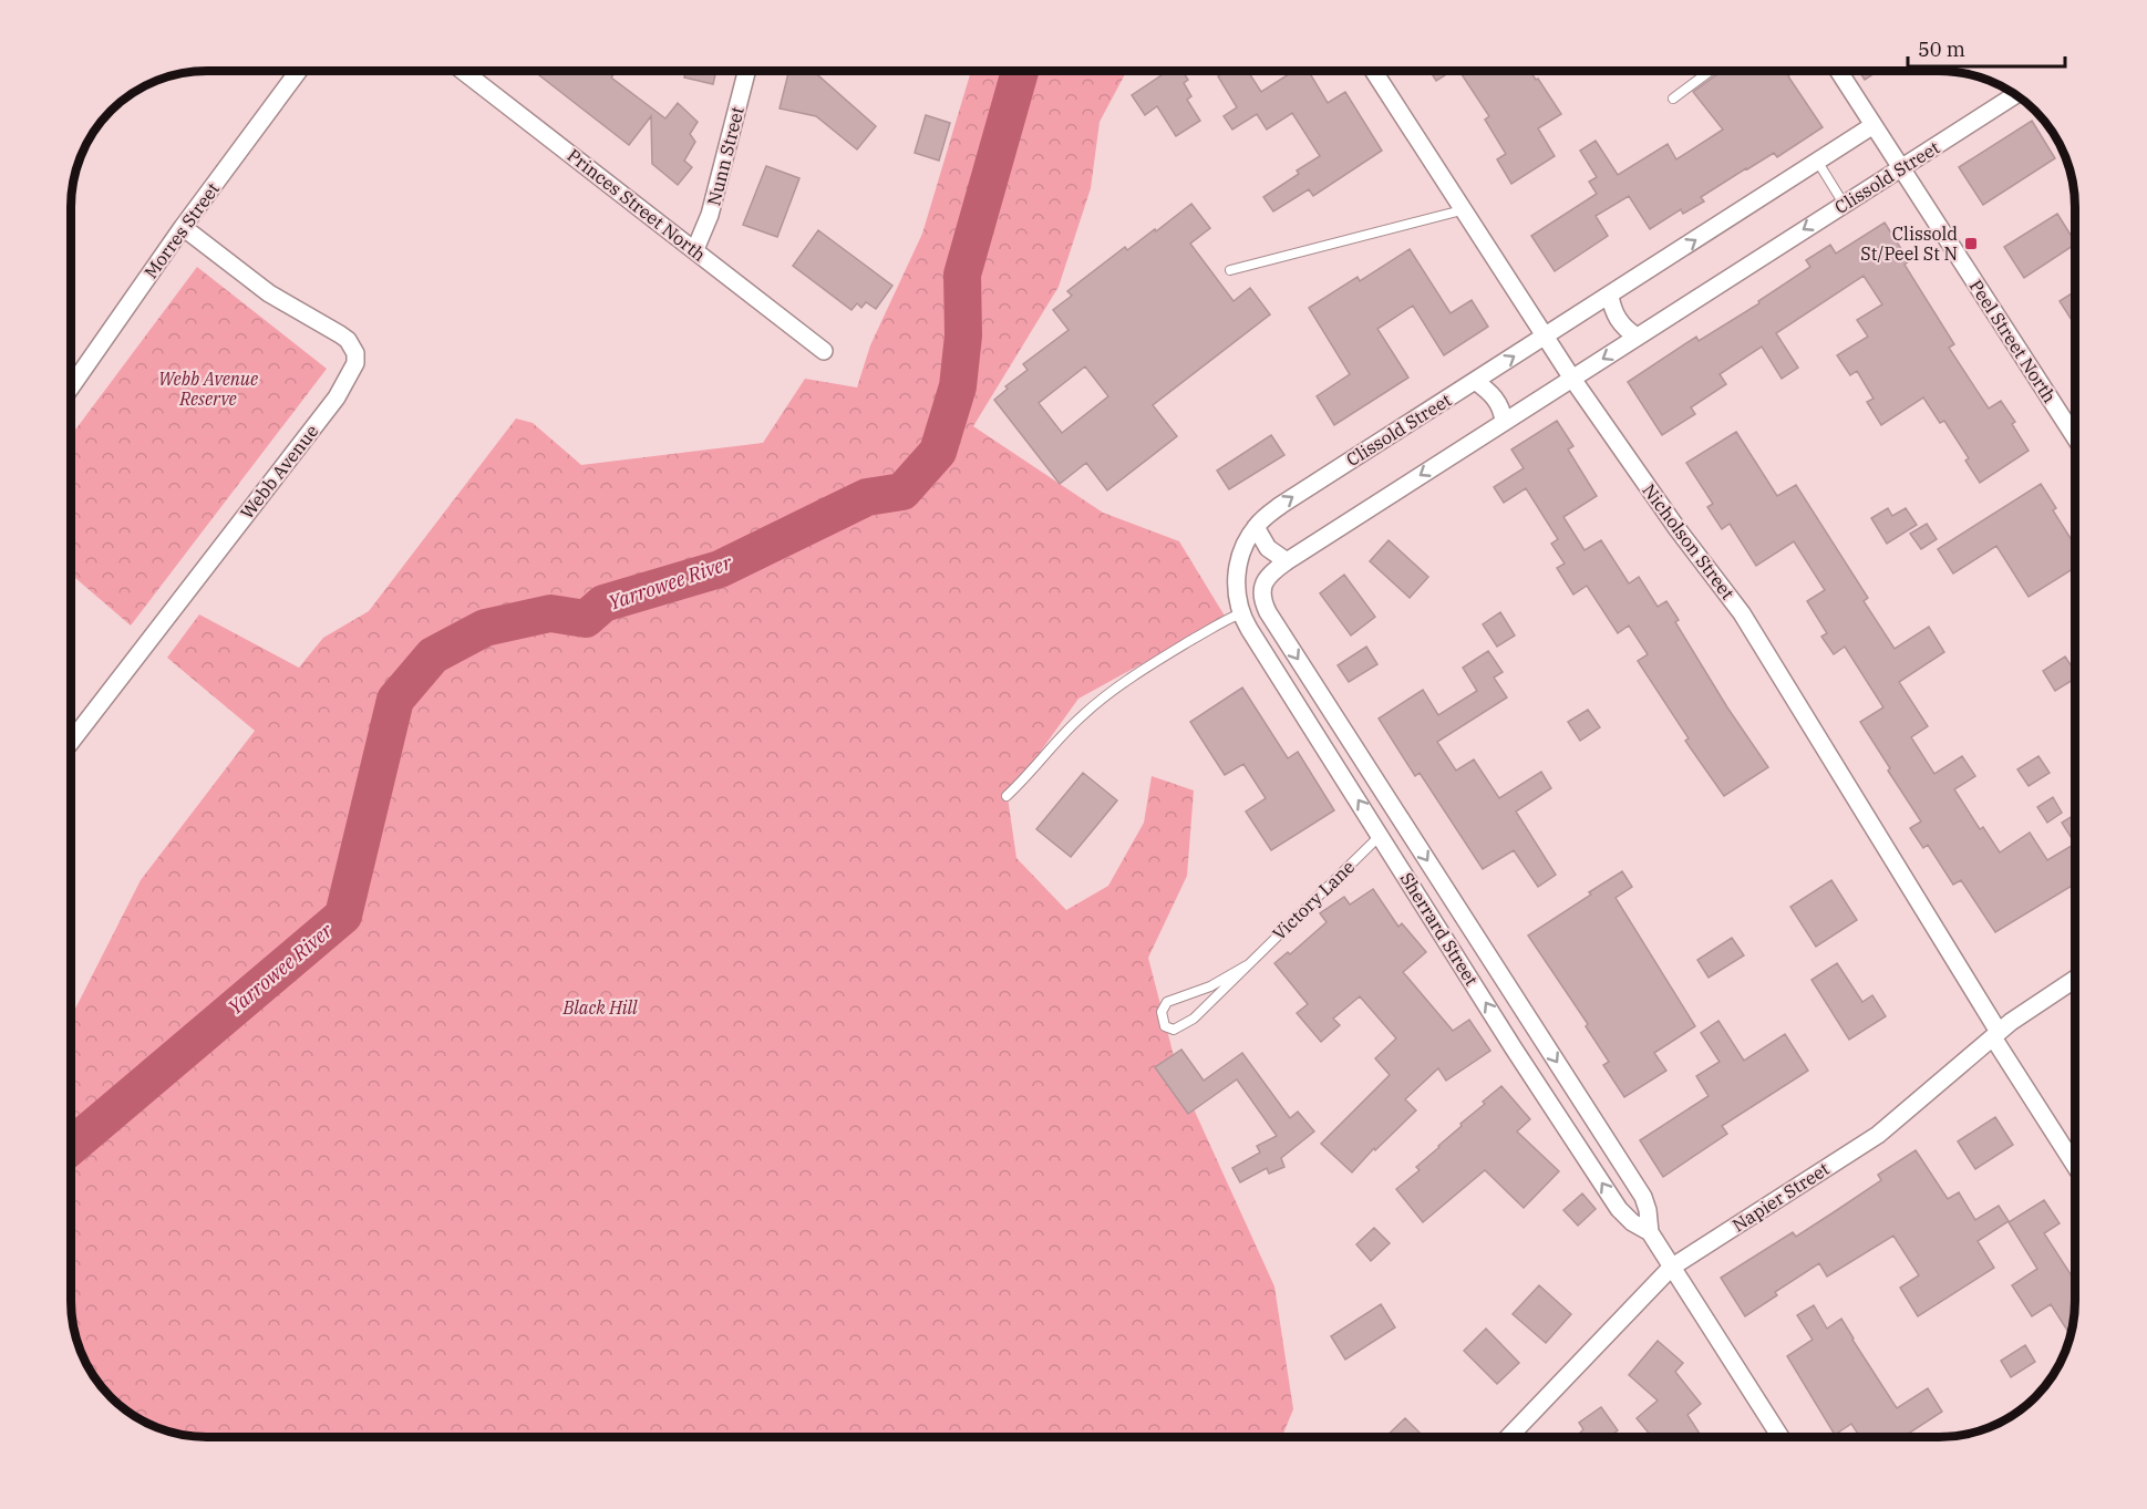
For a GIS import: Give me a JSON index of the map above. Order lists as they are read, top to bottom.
{
  "streets": {
    "street": [
      "Nunn Street",
      "Clissold Street",
      "Princes Street North",
      "Morres Street",
      "Peel Street North",
      "Webb Avenue",
      "Nicholson Street",
      "Sherrard Street",
      "Napier Street"
    ],
    "lane": ["Victory Lane"]
  },
  "crossings": [
    ["Nunn Street", "Princes Street North"],
    ["Clissold Street", "Peel Street North"],
    ["Clissold Street", "Nicholson Street"],
    ["Clissold Street", "Sherrard Street"],
    ["Morres Street", "Webb Avenue"],
    ["Nicholson Street", "Napier Street"],
    ["Victory Lane", "Sherrard Street"],
    ["Sherrard Street", "Napier Street"]
  ],
  "water": ["Yarrowee River"],
  "parks": ["Webb Avenue Reserve", "Black Hill"],
  "places": {
    "transit": ["Clissold St/Peel St N"]
  },
  "scale_bar": "50 m"
}
